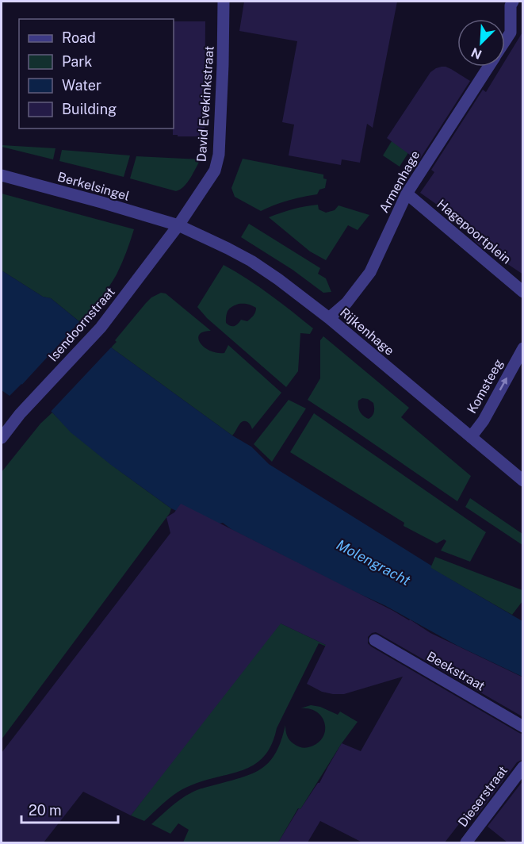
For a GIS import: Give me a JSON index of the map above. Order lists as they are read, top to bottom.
{
  "streets": {
    "street": [
      "David Evekinkstraat",
      "Armenhage",
      "Berkelsingel",
      "Hagepoortplein",
      "Isendoornstraat",
      "Rijkenhage",
      "Komsteeg",
      "Beekstraat",
      "Dieserstraat"
    ]
  },
  "crossings": [
    ["David Evekinkstraat", "Berkelsingel"],
    ["David Evekinkstraat", "Isendoornstraat"],
    ["David Evekinkstraat", "Rijkenhage"],
    ["Armenhage", "Hagepoortplein"],
    ["Armenhage", "Rijkenhage"],
    ["Berkelsingel", "Isendoornstraat"],
    ["Berkelsingel", "Rijkenhage"],
    ["Isendoornstraat", "Rijkenhage"],
    ["Rijkenhage", "Komsteeg"]
  ],
  "one_way": ["Komsteeg"],
  "water": ["Molengracht"],
  "legend": [
    "Road",
    "Park",
    "Water",
    "Building"
  ],
  "scale_bar": "20 m",
  "north": "bottom left"
}
